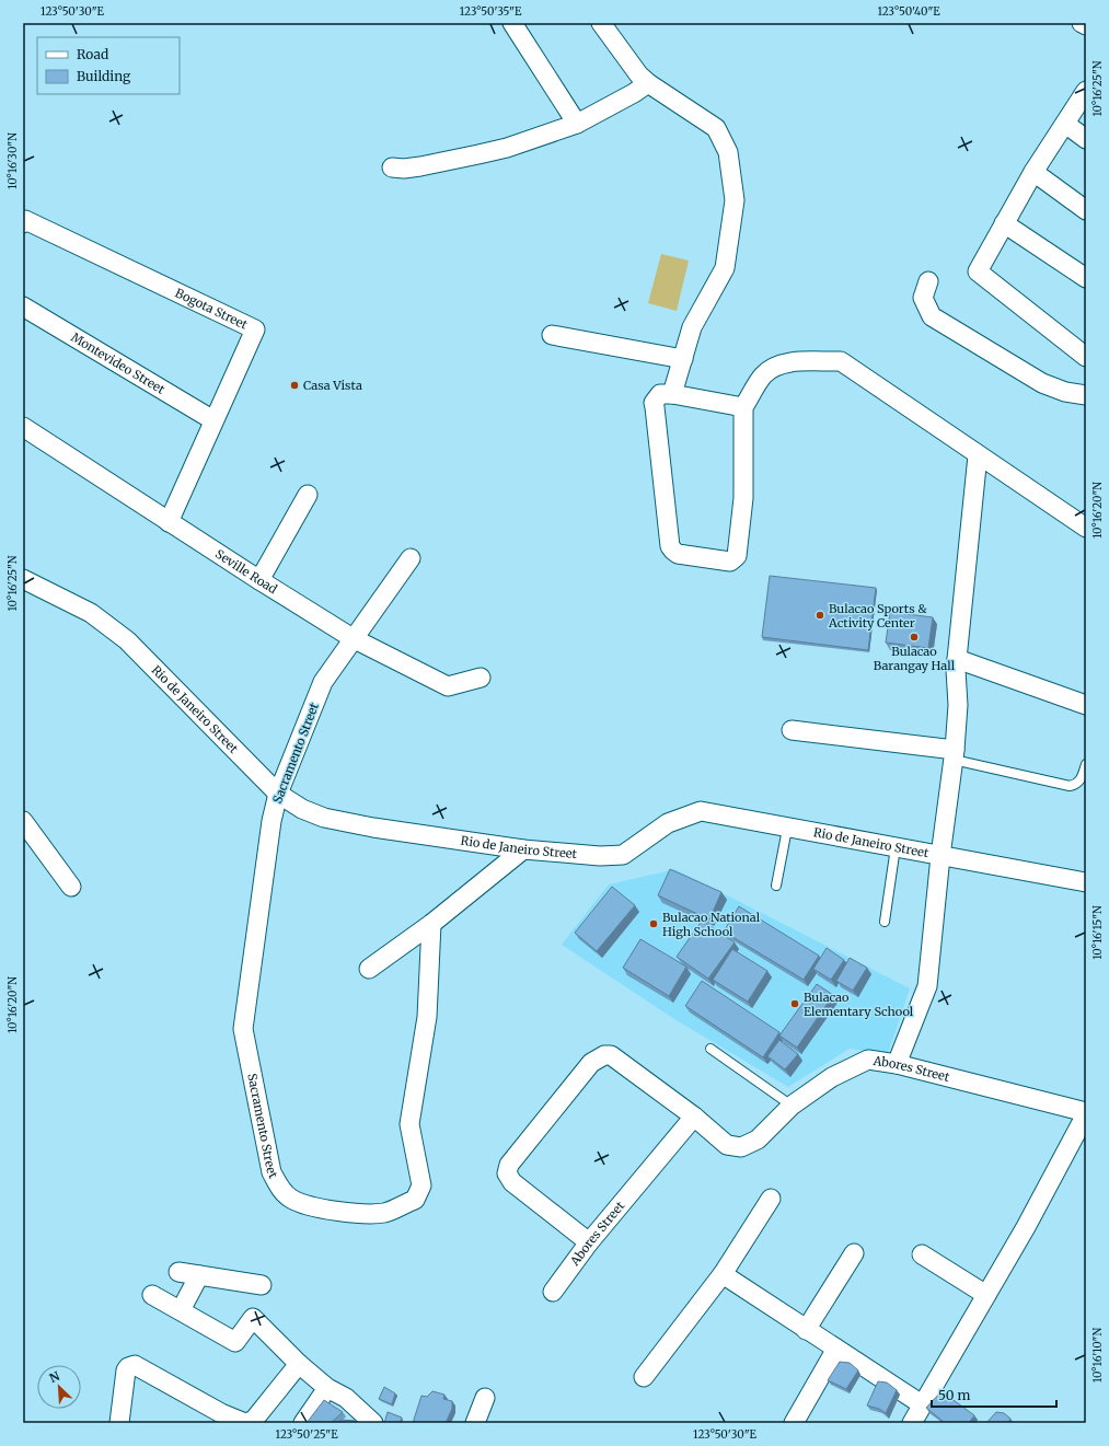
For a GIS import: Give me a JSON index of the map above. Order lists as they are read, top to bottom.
{
  "streets": {
    "street": [
      "Bogota Street",
      "Montevideo Street",
      "Seville Road",
      "Rio de Janeiro Street",
      "Sacramento Street",
      "Abores Street"
    ]
  },
  "crossings": [
    ["Bogota Street", "Montevideo Street"],
    ["Bogota Street", "Seville Road"],
    ["Seville Road", "Sacramento Street"],
    ["Rio de Janeiro Street", "Sacramento Street"]
  ],
  "places": [
    "Casa Vista",
    "Bulacao Sports & Activity Center",
    "Bulacao Barangay Hall",
    "Bulacao National High School",
    "Bulacao Elementary School"
  ],
  "legend": ["Road", "Building"],
  "scale_bar": "50 m",
  "north": "top left",
  "coordinates": [
    "123°50'30\"E",
    "123°50'35\"E",
    "123°50'40\"E",
    "10°16'25\"N",
    "10°16'30\"N",
    "10°16'20\"N",
    "10°16'15\"N",
    "10°16'10\"N",
    "123°50'25\"E"
  ]
}
